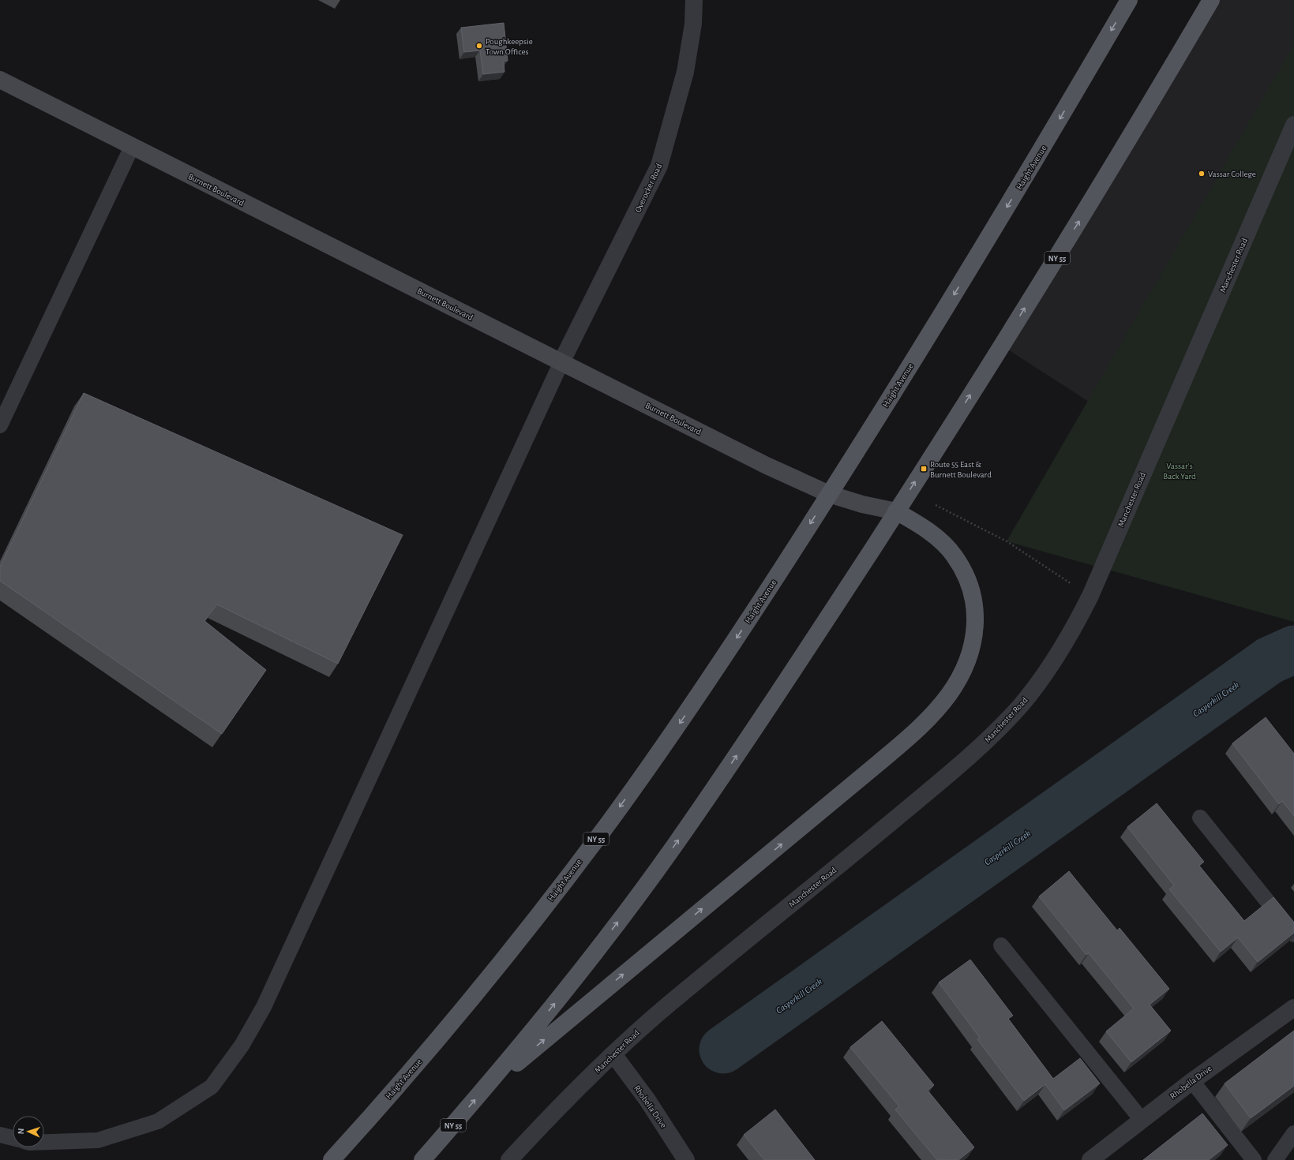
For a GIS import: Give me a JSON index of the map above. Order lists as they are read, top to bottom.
{
  "streets": {
    "main road": ["Haight Avenue", "NY 55"],
    "street": [
      "Overocker Road",
      "Burnett Boulevard",
      "Manchester Road",
      "Rhobella Drive"
    ]
  },
  "crossings": [
    ["Haight Avenue", "Burnett Boulevard"],
    ["Overocker Road", "Burnett Boulevard"],
    ["Burnett Boulevard", "NY 55"],
    ["Manchester Road", "Rhobella Drive"]
  ],
  "water": ["Casperkill Creek"],
  "parks": ["Vassar's Back Yard"],
  "places": {
    "other": ["Poughkeepsie Town Offices", "Vassar College"],
    "transit": ["Route 55 East & Burnett Boulevard"]
  },
  "north": "left"
}
